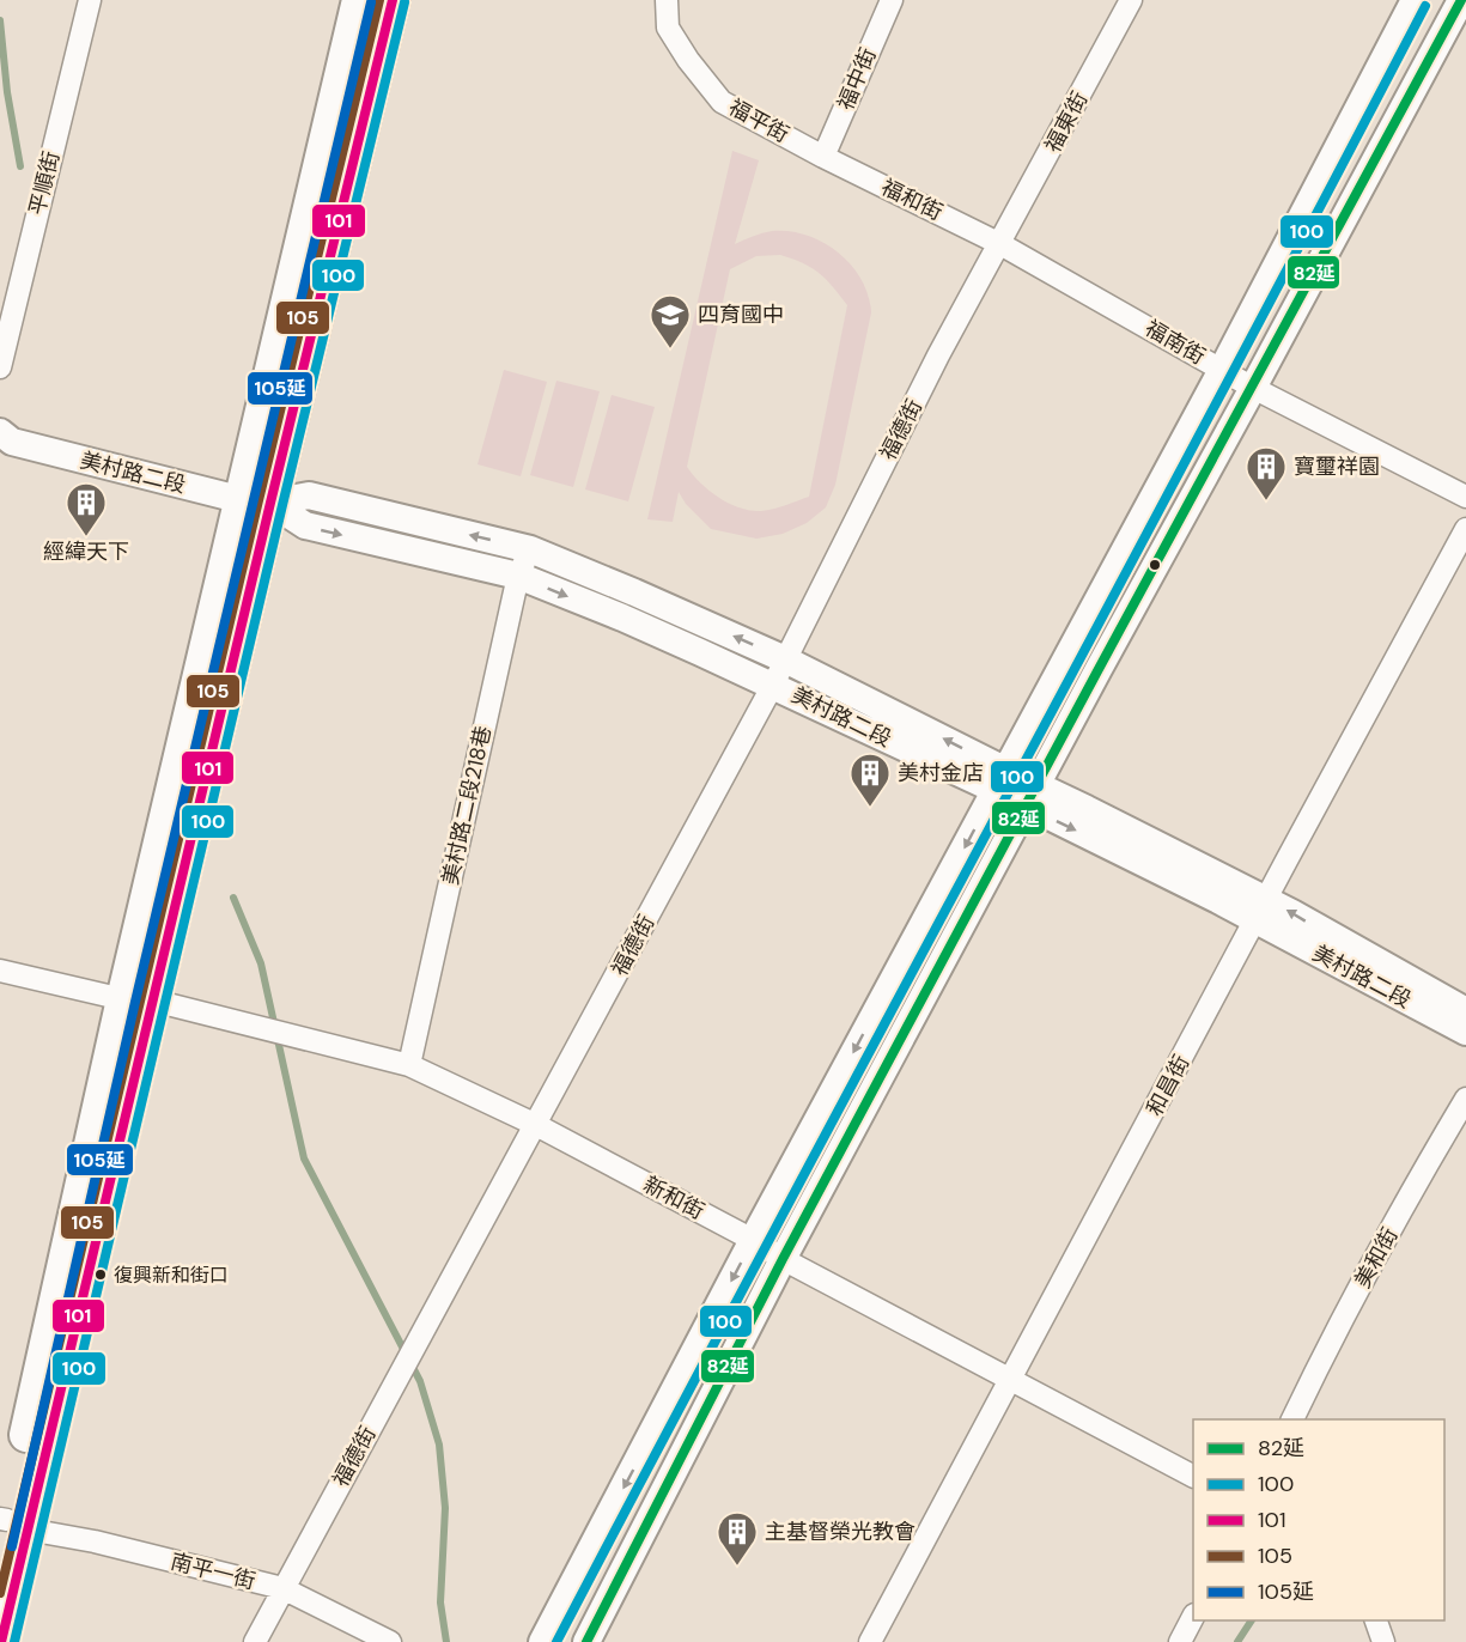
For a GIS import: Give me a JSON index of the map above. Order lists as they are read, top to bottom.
{
  "streets": {
    "street": [
      "福中街",
      "福平街",
      "福東街",
      "平順街",
      "福和街",
      "福南街",
      "福德街",
      "美村路二段",
      "美村路二段218巷",
      "和昌街",
      "新和街",
      "美和街",
      "南平一街"
    ]
  },
  "crossings": [
    ["福中街", "福平街"],
    ["福中街", "福和街"],
    ["福平街", "福和街"],
    ["福東街", "福和街"],
    ["福東街", "福南街"],
    ["福東街", "福德街"],
    ["福和街", "福南街"],
    ["福和街", "福德街"],
    ["福南街", "福德街"],
    ["福德街", "美村路二段"],
    ["福德街", "新和街"],
    ["福德街", "南平一街"],
    ["美村路二段", "美村路二段218巷"],
    ["美村路二段", "和昌街"],
    ["美村路二段218巷", "新和街"],
    ["和昌街", "新和街"]
  ],
  "places": {
    "school or university": ["四育國中"],
    "building": [
      "寶璽祥園",
      "經緯天下",
      "美村金店",
      "主基督榮光教會"
    ],
    "other": ["復興新和街口"]
  },
  "lines": [
    "transit line 82延",
    "transit line 101",
    "transit line 105",
    "transit line 100",
    "transit line 105延"
  ],
  "legend": [
    "82延",
    "100",
    "101",
    "105",
    "105延"
  ]
}
